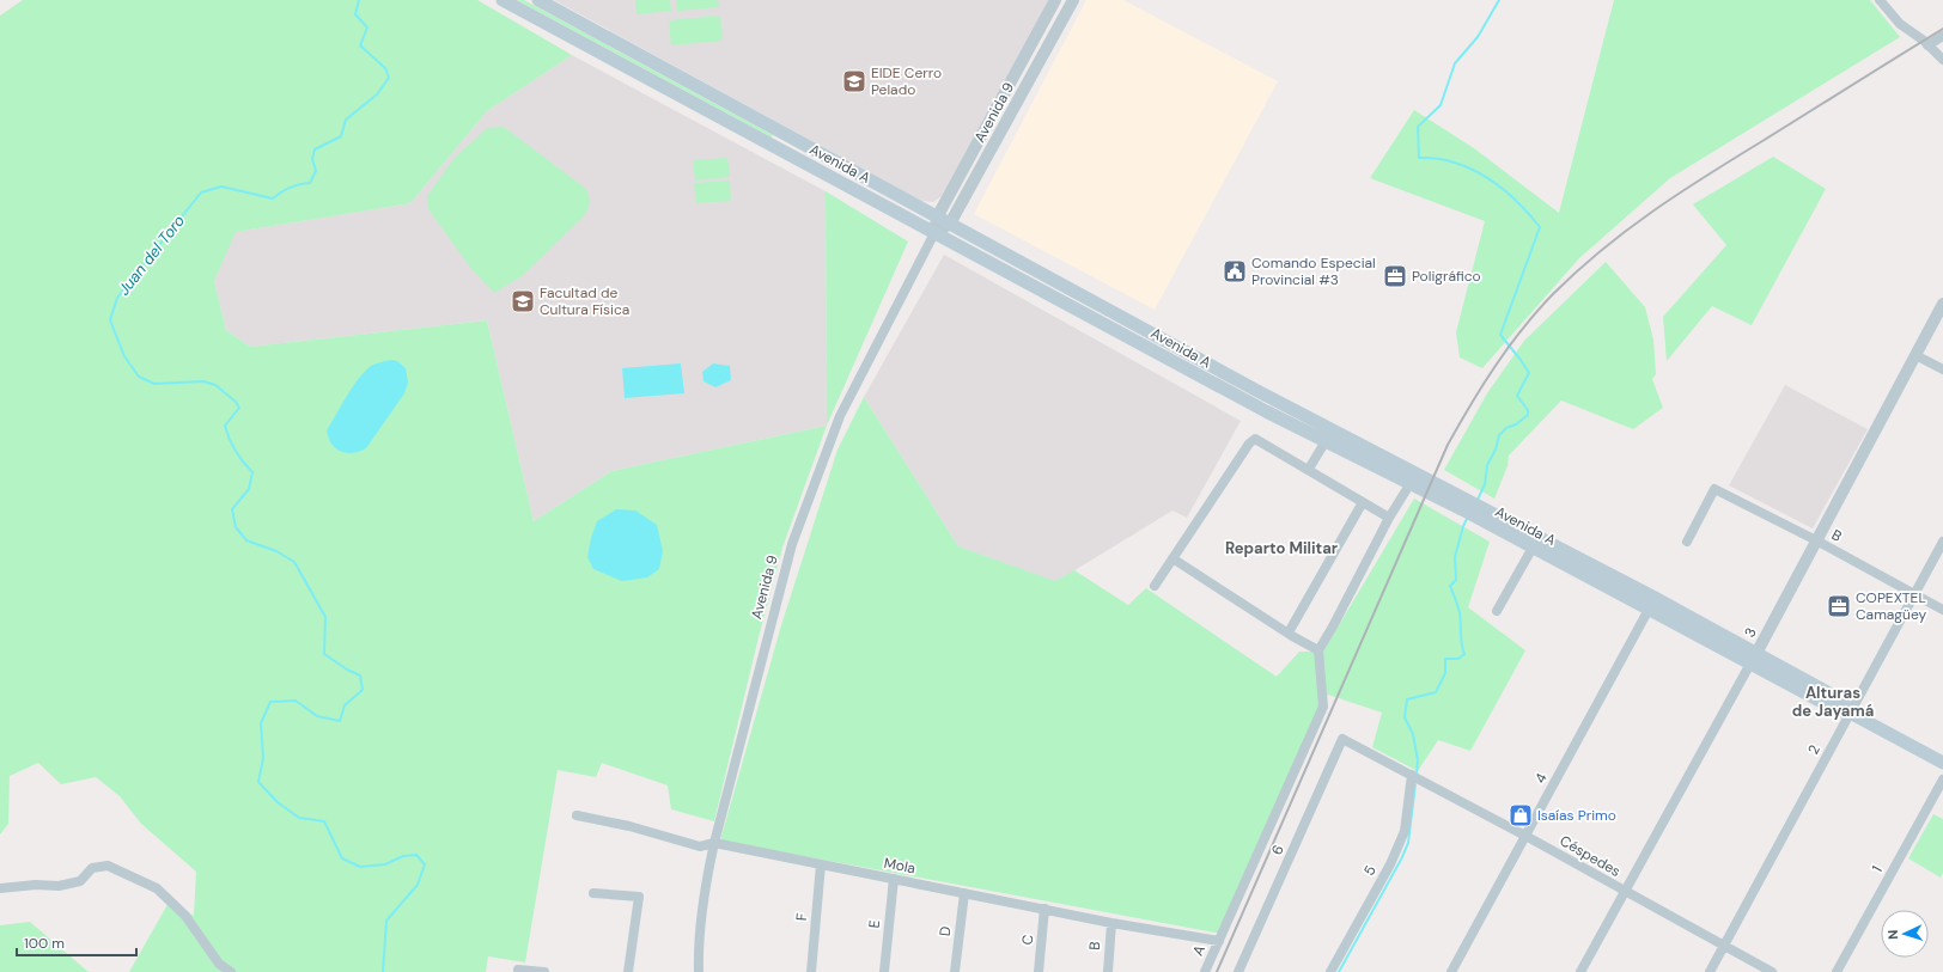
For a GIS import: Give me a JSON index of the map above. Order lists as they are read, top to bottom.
{
  "streets": {
    "main road": ["Avenida A"],
    "street": [
      "Avenida 9",
      "B",
      "3",
      "2",
      "4",
      "6",
      "Céspedes",
      "Mola",
      "1",
      "5",
      "F",
      "E",
      "D",
      "C",
      "A"
    ]
  },
  "crossings": [
    ["Avenida 9", "Avenida A"],
    ["Avenida 9", "Mola"],
    ["Avenida A", "3"],
    ["Avenida A", "2"],
    ["Avenida A", "4"],
    ["B", "3"],
    ["B", "2"],
    ["B", "Mola"],
    ["3", "Céspedes"],
    ["2", "Céspedes"],
    ["4", "Céspedes"],
    ["6", "Céspedes"],
    ["Céspedes", "5"],
    ["Mola", "F"],
    ["Mola", "E"],
    ["Mola", "D"],
    ["Mola", "C"],
    ["Mola", "A"]
  ],
  "districts": ["Reparto Militar", "Alturas de Jayamá"],
  "water": ["Juan del Toro"],
  "places": {
    "school or university": ["EIDE Cerro Pelado", "Facultad de Cultura Física"],
    "public building": ["Comando Especial Provincial #3"],
    "office": ["Poligráfico", "COPEXTEL Camagüey"],
    "shop": ["Isaías Primo"]
  },
  "scale_bar": "100 m",
  "north": "left"
}
